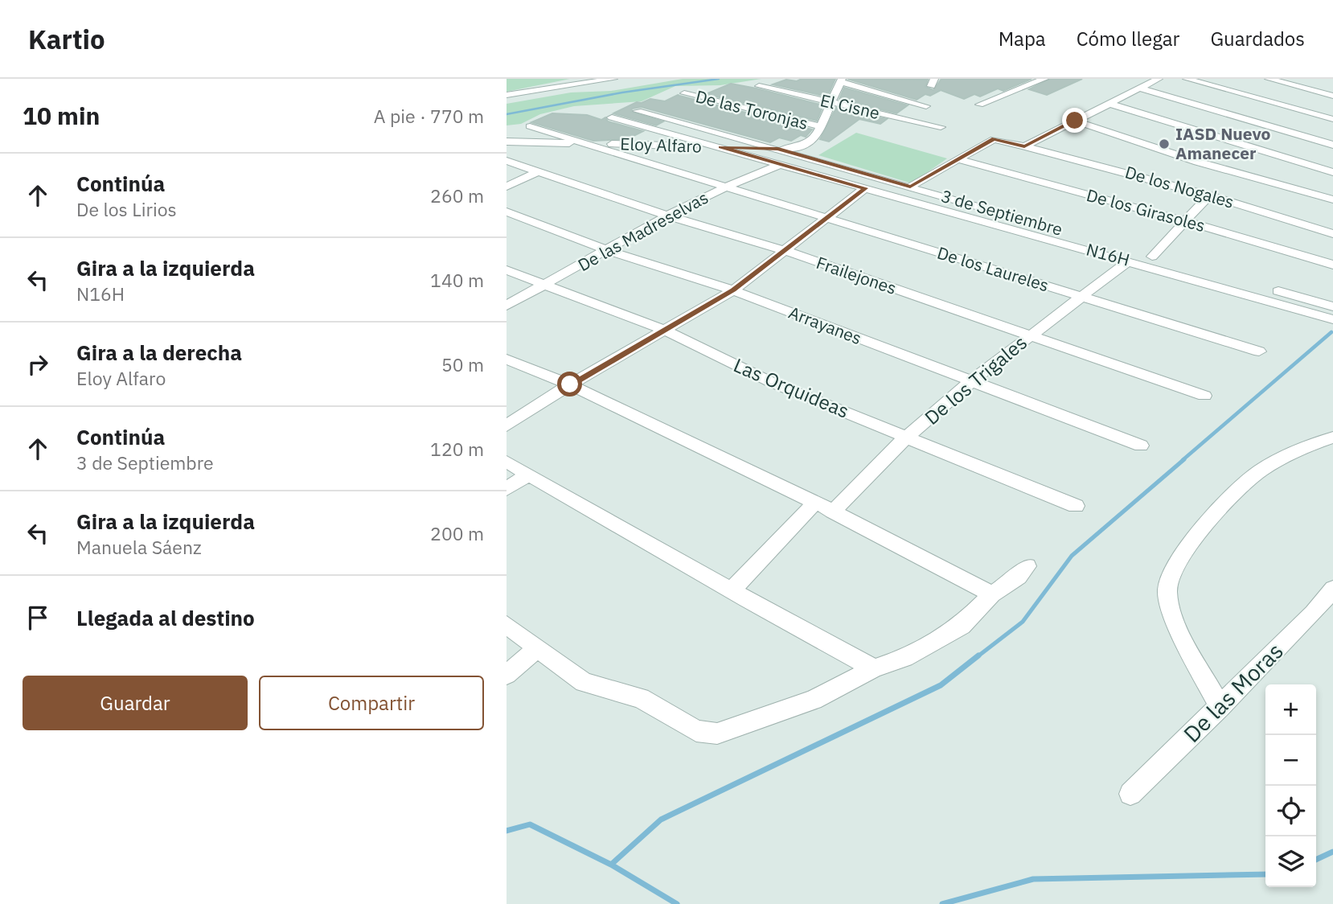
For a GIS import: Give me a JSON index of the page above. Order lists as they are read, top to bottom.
{
  "streets": {
    "street": [
      "El Cisne",
      "De las Toronjas",
      "Eloy Alfaro",
      "De los Nogales",
      "De los Girasoles",
      "3 de Septiembre",
      "De las Madreselvas",
      "N16H",
      "De los Laureles",
      "Frailejones",
      "Arrayanes",
      "De los Trigales",
      "Las Orquideas",
      "De las Moras"
    ]
  },
  "crossings": [
    ["El Cisne", "Eloy Alfaro"],
    ["De las Toronjas", "Eloy Alfaro"],
    ["Eloy Alfaro", "3 de Septiembre"],
    ["Eloy Alfaro", "N16H"],
    ["Eloy Alfaro", "De los Laureles"],
    ["De los Nogales", "De los Girasoles"],
    ["De los Nogales", "3 de Septiembre"],
    ["De las Madreselvas", "N16H"],
    ["De las Madreselvas", "De los Laureles"],
    ["De las Madreselvas", "Frailejones"],
    ["De las Madreselvas", "Arrayanes"],
    ["De las Madreselvas", "Las Orquideas"],
    ["N16H", "De los Trigales"],
    ["De los Laureles", "De los Trigales"],
    ["Frailejones", "De los Trigales"],
    ["Arrayanes", "De los Trigales"],
    ["De los Trigales", "Las Orquideas"]
  ],
  "places": ["IASD Nuevo Amanecer"],
  "page": {
    "header": "Kartio",
    "nav": ["Mapa", "Cómo llegar", "Guardados"],
    "heading": ["10 min", "A pie · 770 m"],
    "list": [
      ["Continúa", "De los Lirios", "260 m"],
      ["Gira a la izquierda", "N16H", "140 m"],
      ["Gira a la derecha", "Eloy Alfaro", "50 m"],
      ["Continúa", "3 de Septiembre", "120 m"],
      ["Gira a la izquierda", "Manuela Sáenz", "200 m"],
      "Llegada al destino"
    ],
    "buttons": ["Guardar", "Compartir"],
    "map_buttons": ["+", "−"]
  }
}
